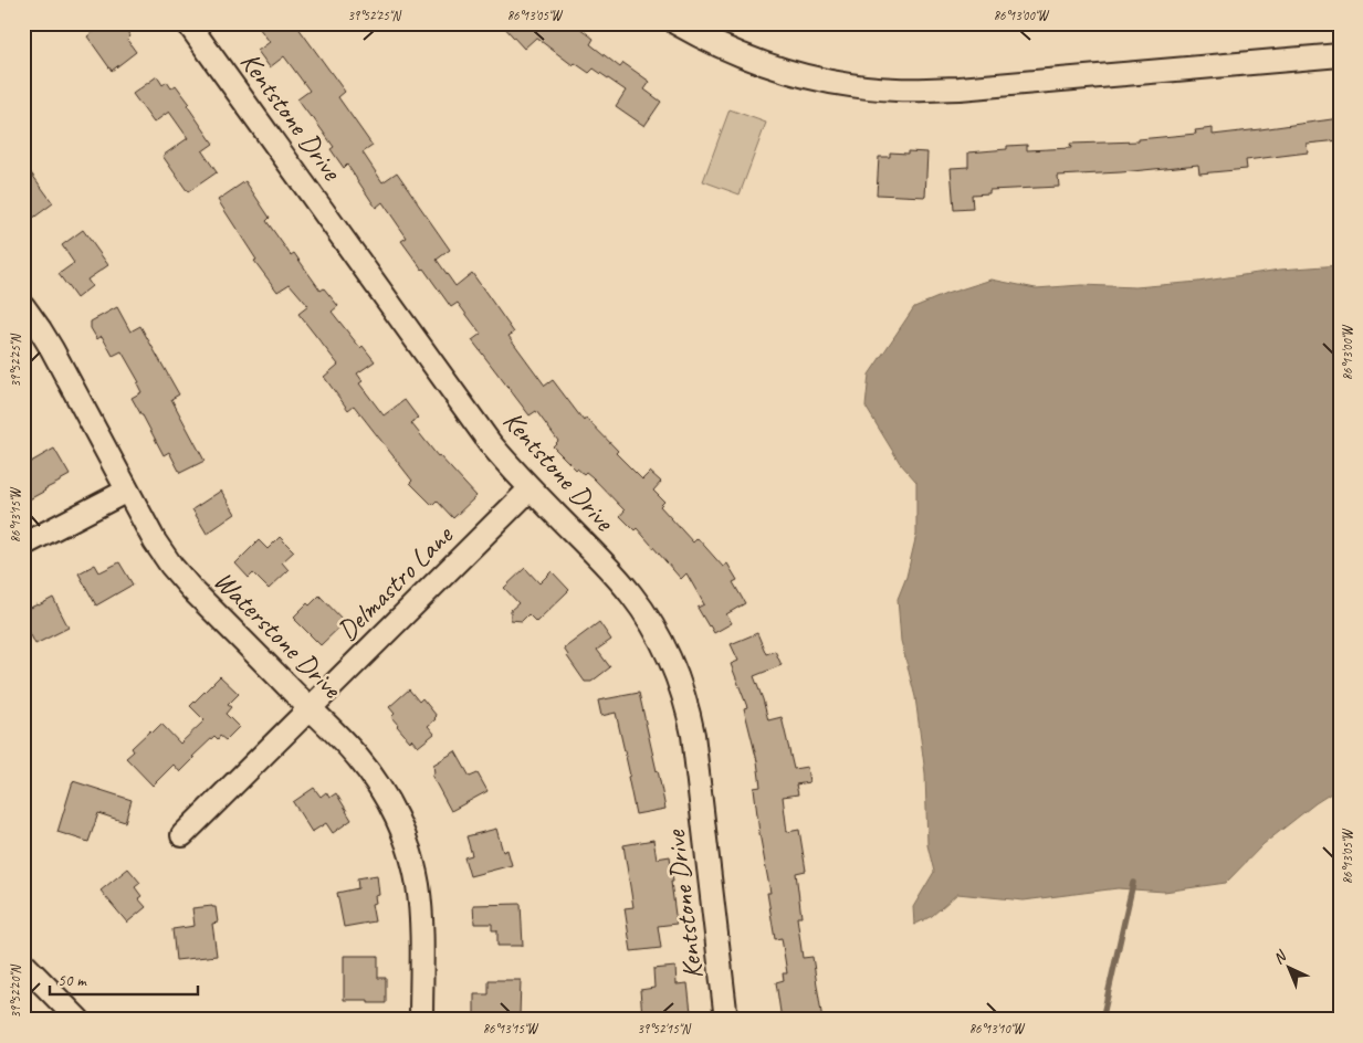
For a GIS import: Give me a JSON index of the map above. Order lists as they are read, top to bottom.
{
  "streets": {
    "street": ["Kentstone Drive", "Delmastro Lane", "Waterstone Drive"]
  },
  "crossings": [
    ["Kentstone Drive", "Delmastro Lane"],
    ["Delmastro Lane", "Waterstone Drive"]
  ],
  "scale_bar": "50 m",
  "north": "top left",
  "coordinates": [
    "39°52'25\"N",
    "86°13'05\"W",
    "86°13'00\"W",
    "86°13'15\"W",
    "39°52'20\"N",
    "39°52'15\"N",
    "86°13'10\"W"
  ]
}
